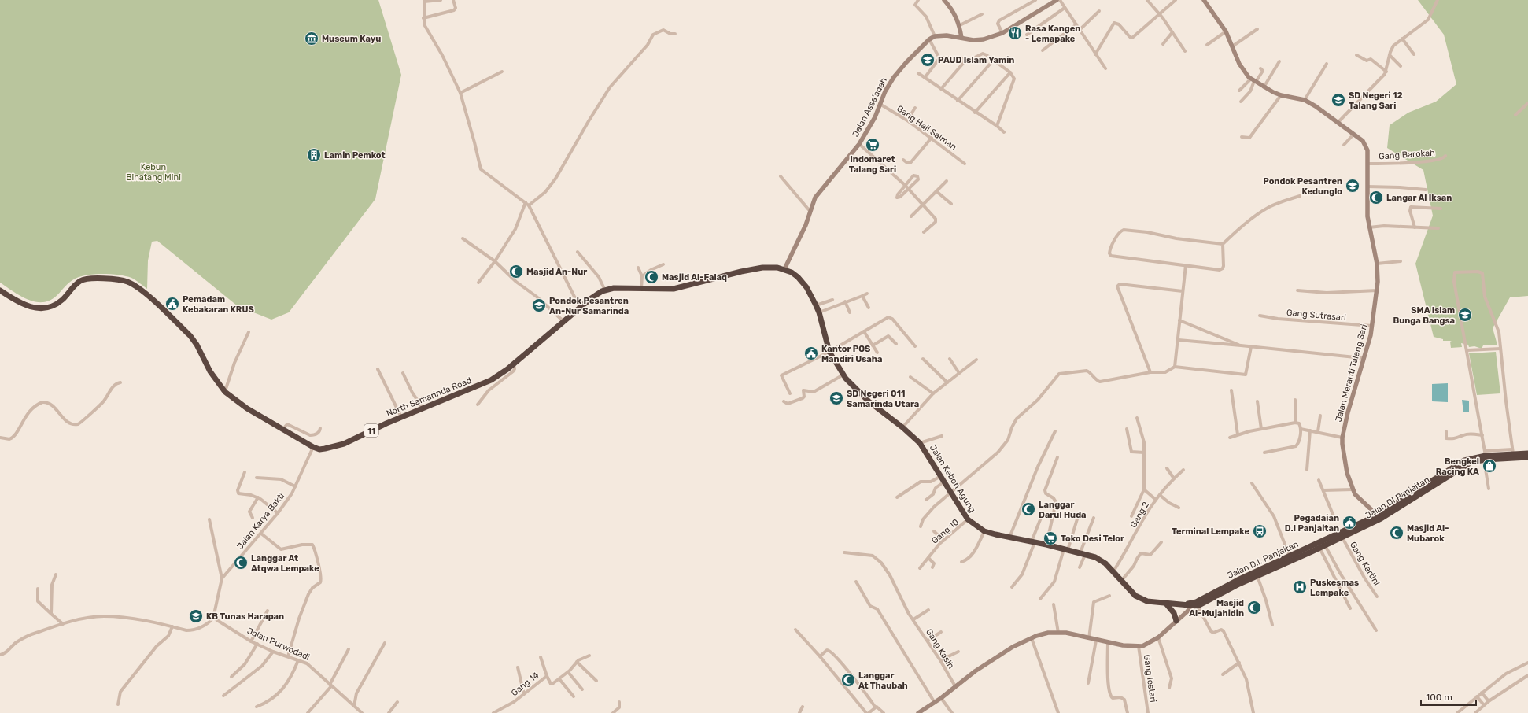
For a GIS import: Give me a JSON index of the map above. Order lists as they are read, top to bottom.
{
  "streets": {
    "highway": [
      "North Samarinda Road",
      "11",
      "Jalan Kebon Agung",
      "Jalan DI Panjaitan",
      "Jalan D.I. Panjaitan"
    ],
    "street": [
      "Jalan Assa'adah",
      "Gang Haji Salman",
      "Gang Barokah",
      "Gang Sutrasari",
      "Jalan Meranti Talang Sari",
      "Gang 2",
      "Jalan Karya Bakti",
      "Gang 10",
      "Gang Kartini",
      "Jalan Purwodadi",
      "Gang Kasih",
      "Gang lestari",
      "Gang 14"
    ]
  },
  "crossings": [
    ["Jalan Assa'adah", "Gang Haji Salman"],
    ["Jalan Assa'adah", "North Samarinda Road"],
    ["Jalan Assa'adah", "Jalan Kebon Agung"],
    ["Gang Barokah", "Jalan Meranti Talang Sari"],
    ["Gang Sutrasari", "Jalan Meranti Talang Sari"],
    ["Jalan Meranti Talang Sari", "Jalan DI Panjaitan"],
    ["Jalan Meranti Talang Sari", "Jalan D.I. Panjaitan"],
    ["North Samarinda Road", "Jalan Kebon Agung"],
    ["North Samarinda Road", "Jalan Karya Bakti"],
    ["Jalan Kebon Agung", "Jalan DI Panjaitan"],
    ["Jalan Kebon Agung", "Gang 2"],
    ["Jalan Kebon Agung", "Gang 10"],
    ["Jalan Kebon Agung", "Jalan D.I. Panjaitan"],
    ["Jalan DI Panjaitan", "Jalan D.I. Panjaitan"],
    ["Jalan DI Panjaitan", "Gang Kartini"],
    ["Jalan Karya Bakti", "Jalan Purwodadi"]
  ],
  "parks": ["Kebun Binatang Mini"],
  "places": {
    "restaurant": ["Rasa Kangen - Lemapake"],
    "museum": ["Museum Kayu"],
    "school or university": [
      "PAUD Islam Yamin",
      "SD Negeri 12 Talang Sari",
      "Pondok Pesantren Kedunglo",
      "Pondok Pesantren An-Nur Samarinda",
      "SMA Islam Bunga Bangsa",
      "SD Negeri 011 Samarinda Utara",
      "KB Tunas Harapan"
    ],
    "supermarket": ["Indomaret Talang Sari", "Toko Desi Telor"],
    "building": ["Lamin Pemkot"],
    "mosque": [
      "Langar Al Iksan",
      "Masjid An-Nur",
      "Masjid Al-Falaq",
      "Langgar Darul Huda",
      "Masjid Al- Mubarok",
      "Langgar At Atqwa Lempake",
      "Masjid Al-Mujahidin",
      "Langgar At Thaubah"
    ],
    "public building": ["Pemadam Kebakaran KRUS", "Kantor POS Mandiri Usaha", "Pegadaian D.I Panjaitan"],
    "shop": ["Bengkel Racing KA"],
    "bus stop": ["Terminal Lempake"],
    "hospital": ["Puskesmas Lempake"]
  },
  "scale_bar": "100 m"
}
